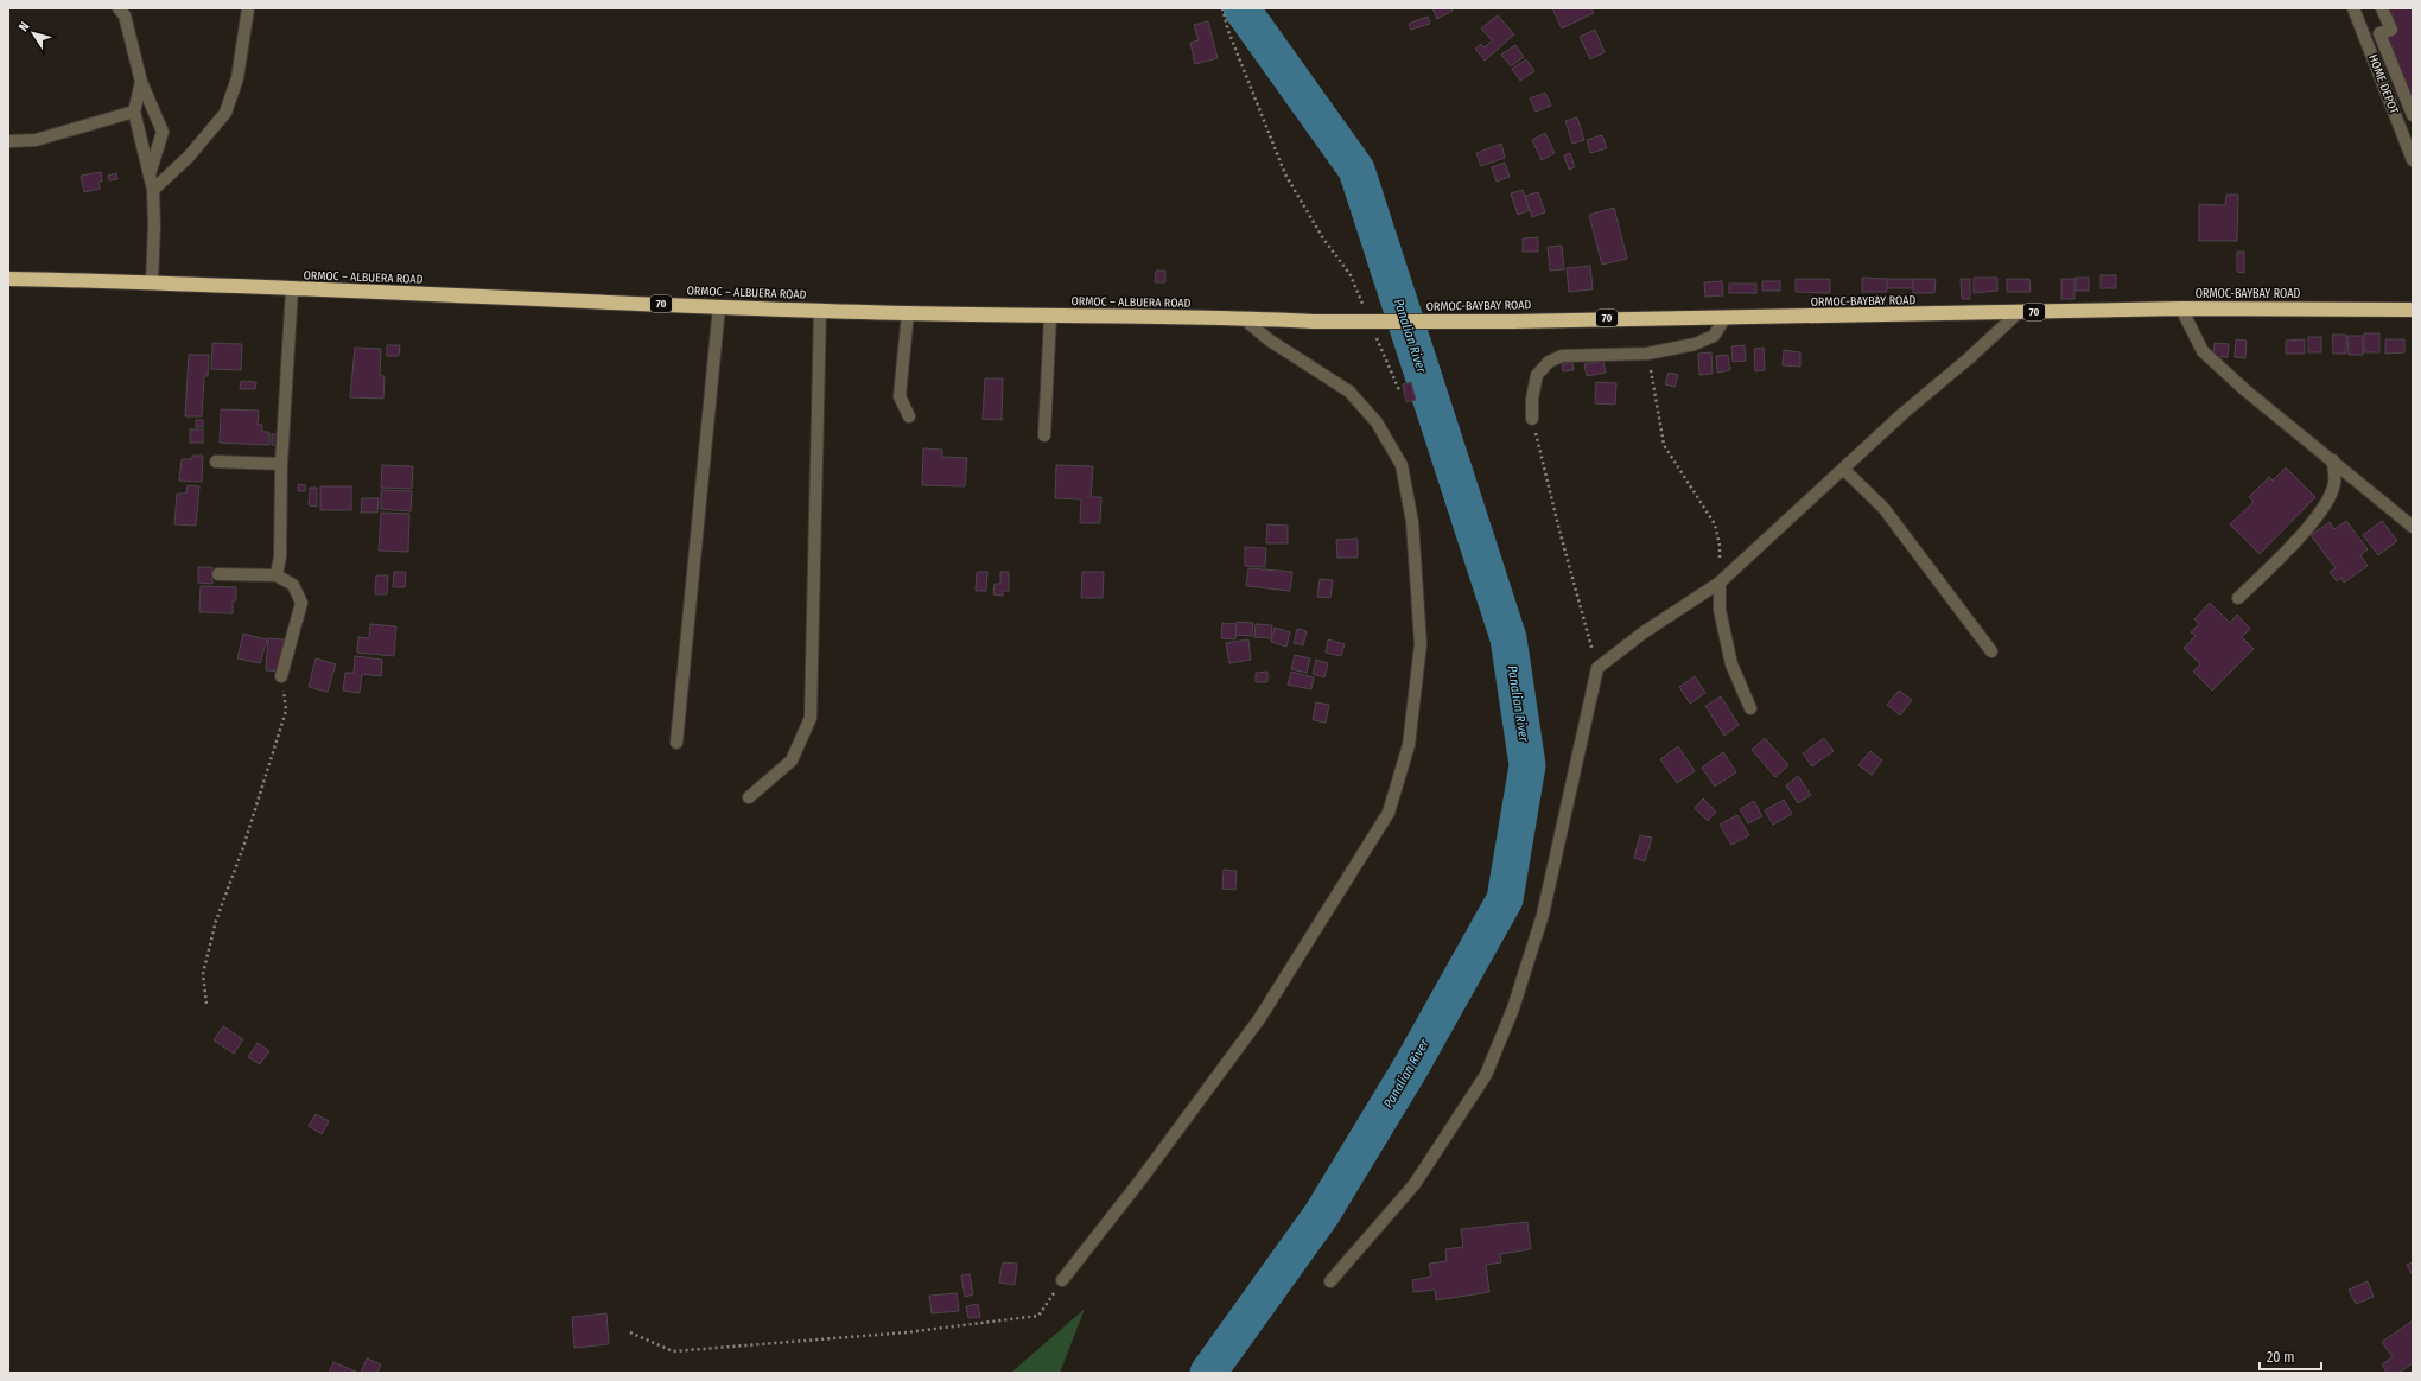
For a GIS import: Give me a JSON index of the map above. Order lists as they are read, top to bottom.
{
  "streets": {
    "highway": ["ORMOC – ALBUERA ROAD", "ORMOC-BAYBAY ROAD", "70"],
    "street": ["HOME DEPOT"]
  },
  "crossings": [
    ["ORMOC – ALBUERA ROAD", "ORMOC-BAYBAY ROAD"]
  ],
  "water": ["Panalian River"],
  "scale_bar": "20 m",
  "north": "top left"
}
